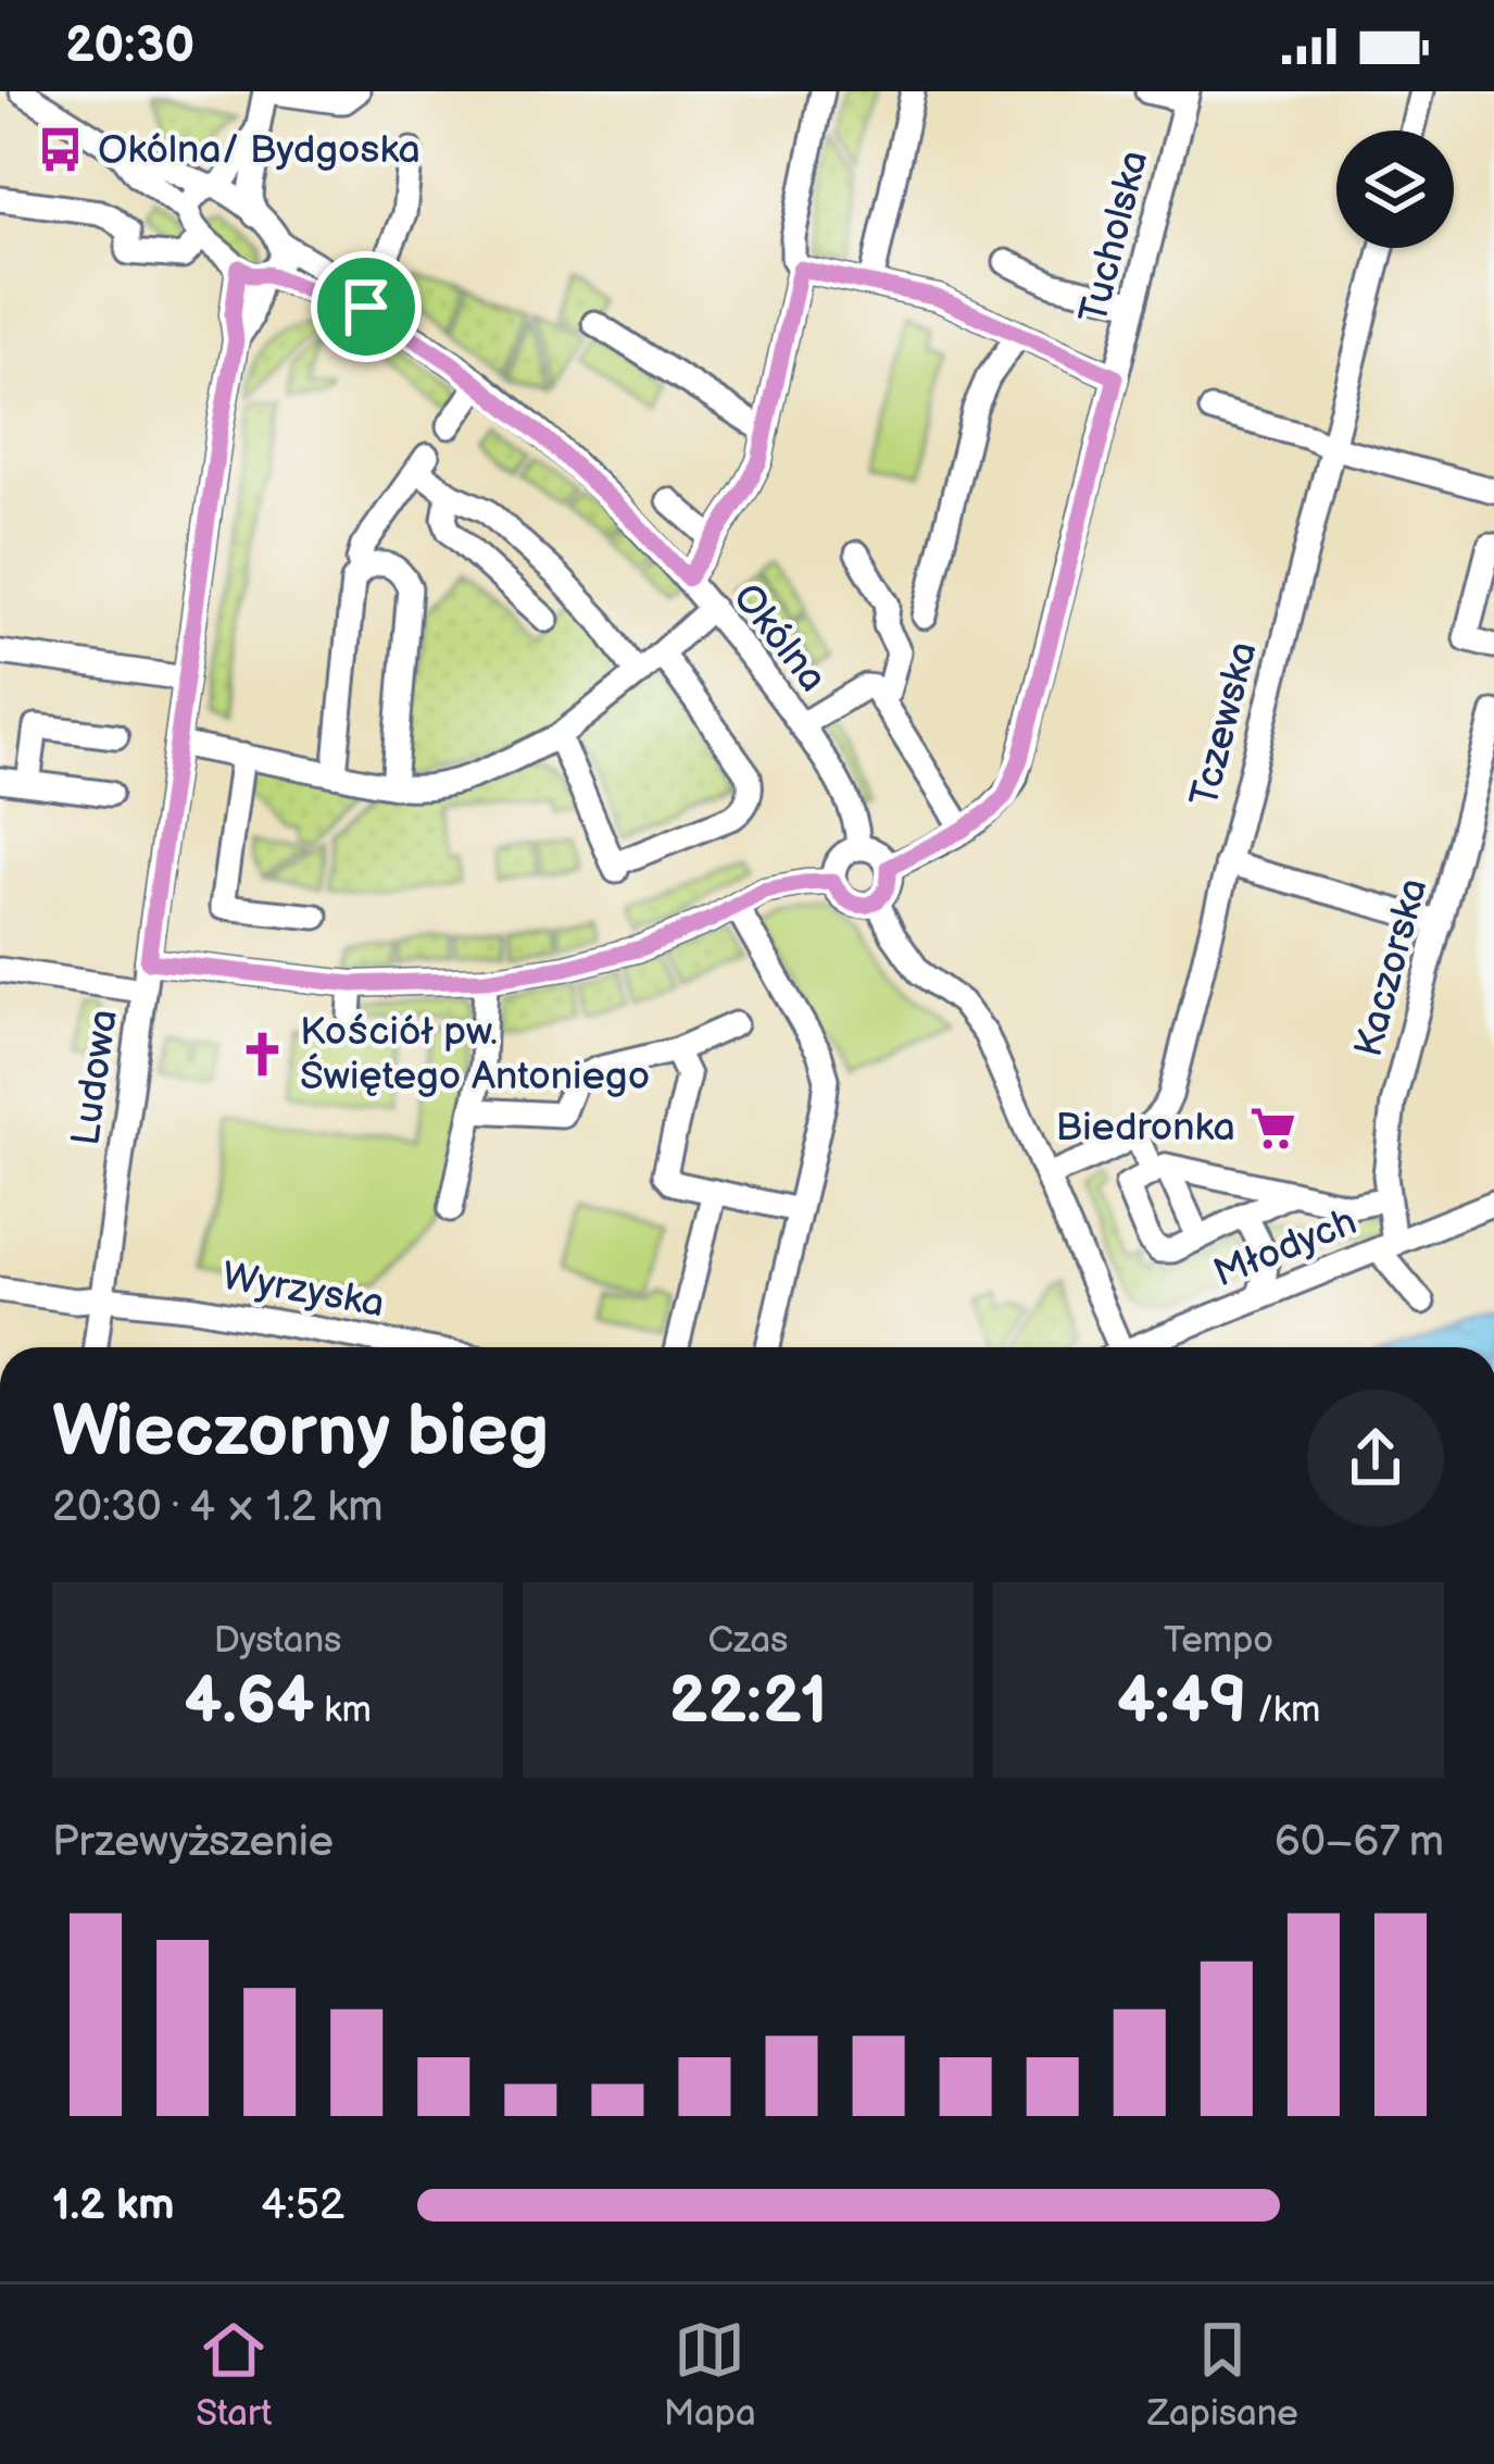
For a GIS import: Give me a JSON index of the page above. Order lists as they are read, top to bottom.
{
  "streets": {
    "street": [
      "Tucholska",
      "Okólna",
      "Tczewska",
      "Kaczorska",
      "Ludowa",
      "Młodych",
      "Wyrzyska"
    ]
  },
  "crossings": [
    ["Tucholska", "Okólna"],
    ["Okólna", "Ludowa"],
    ["Kaczorska", "Młodych"],
    ["Ludowa", "Wyrzyska"]
  ],
  "places": {
    "bus stop": ["Okólna/ Bydgoska"],
    "church": ["Kościół pw. Świętego Antoniego"],
    "supermarket": ["Biedronka"]
  },
  "page": {
    "status": "20:30",
    "heading": ["Wieczorny bieg", "20:30 · 4 × 1.2 km"],
    "stats": [
      ["Dystans", "4.64 km"],
      ["Czas", "22:21"],
      ["Tempo", "4:49 /km"]
    ],
    "chart": ["Przewyższenie", "60–67 m"],
    "list": [
      {
        "name": "1.2 km",
        "note": "4:52"
      }
    ],
    "tabs": ["Start", "Mapa", "Zapisane"]
  }
}
